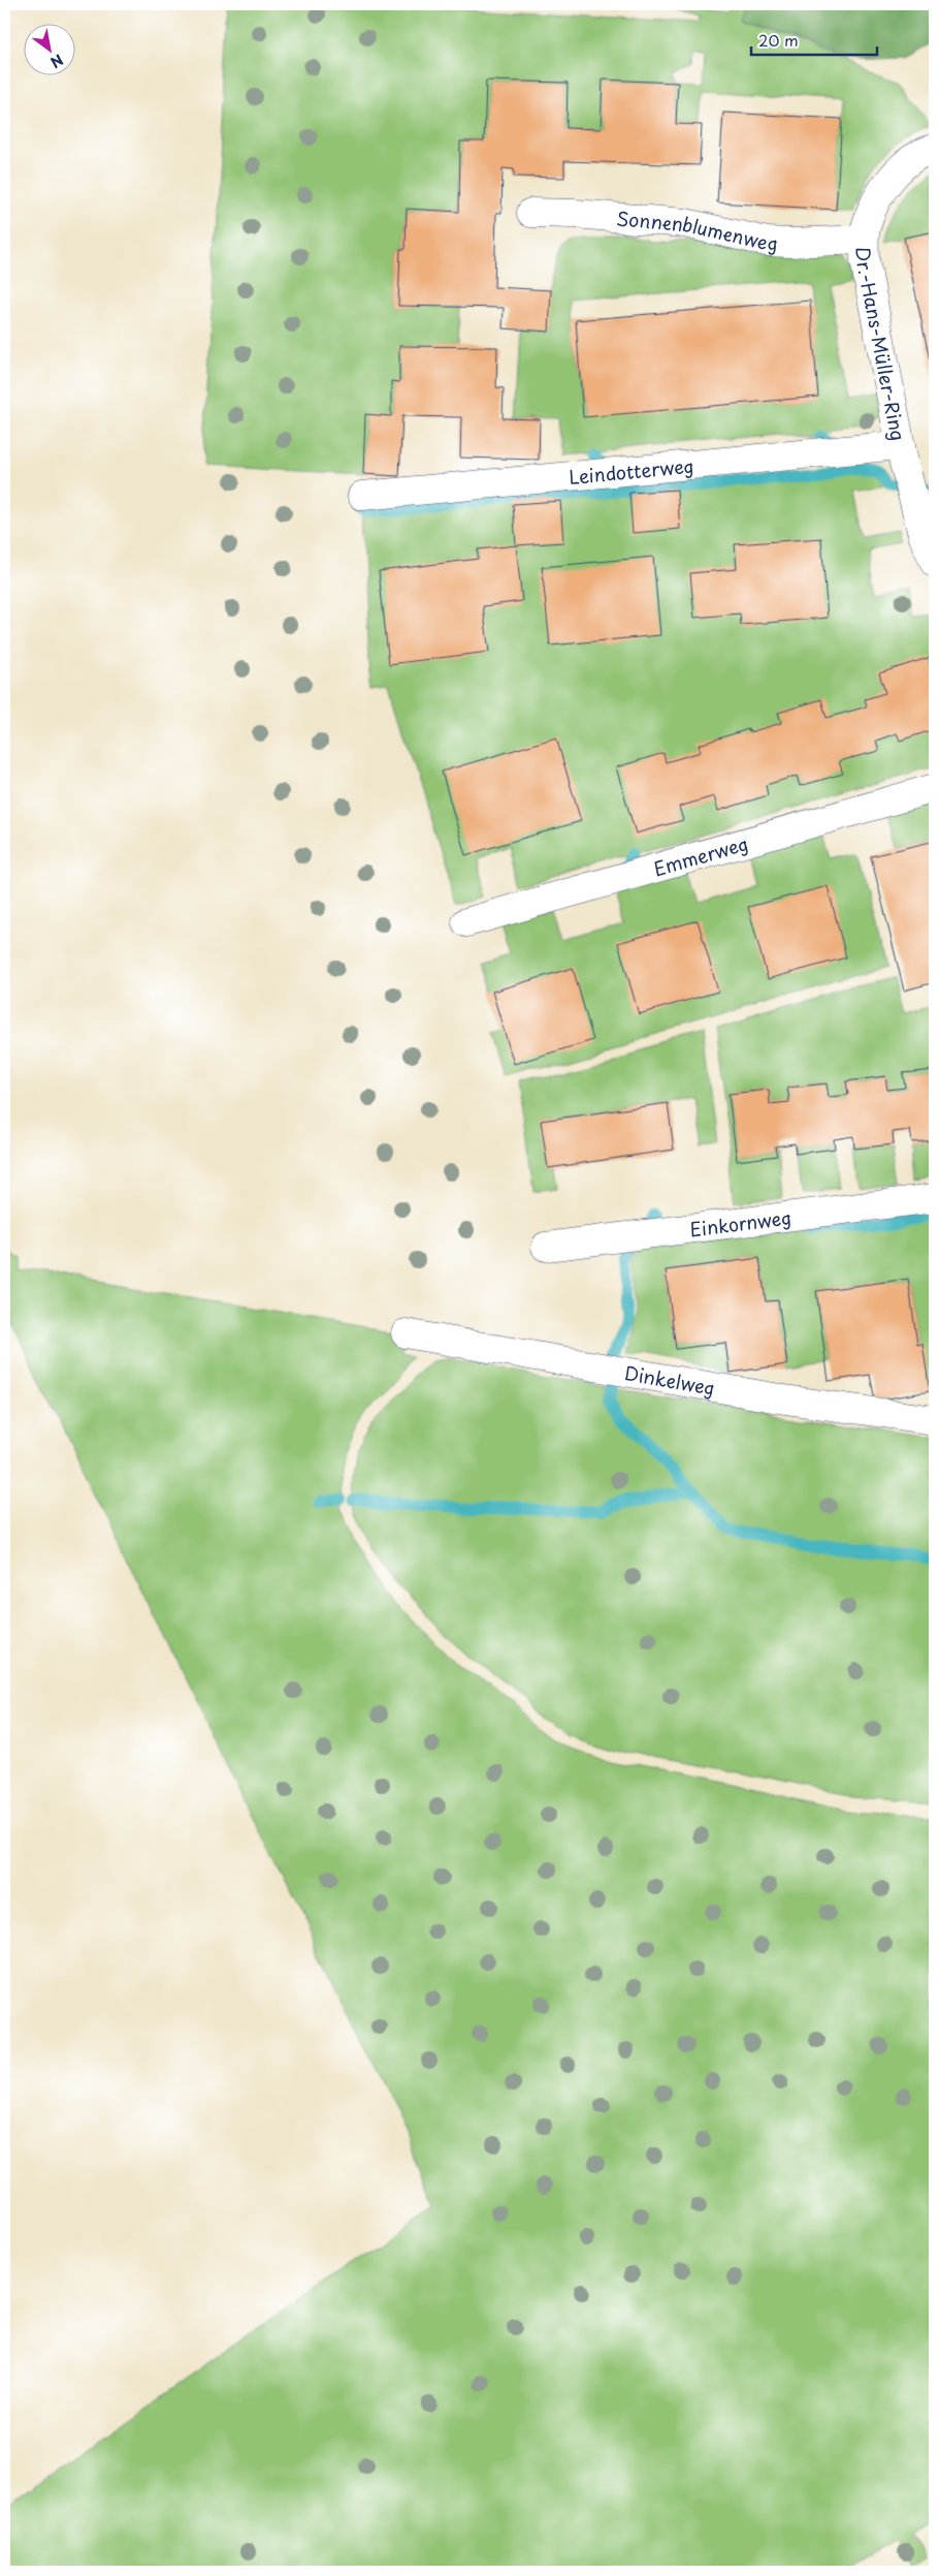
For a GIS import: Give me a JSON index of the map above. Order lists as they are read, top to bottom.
{
  "streets": {
    "street": [
      "Sonnenblumenweg",
      "Dr.-Hans-Müller-Ring",
      "Leindotterweg",
      "Emmerweg",
      "Einkornweg",
      "Dinkelweg"
    ]
  },
  "crossings": [
    ["Sonnenblumenweg", "Dr.-Hans-Müller-Ring"],
    ["Dr.-Hans-Müller-Ring", "Leindotterweg"]
  ],
  "scale_bar": "20 m",
  "north": "bottom right"
}
